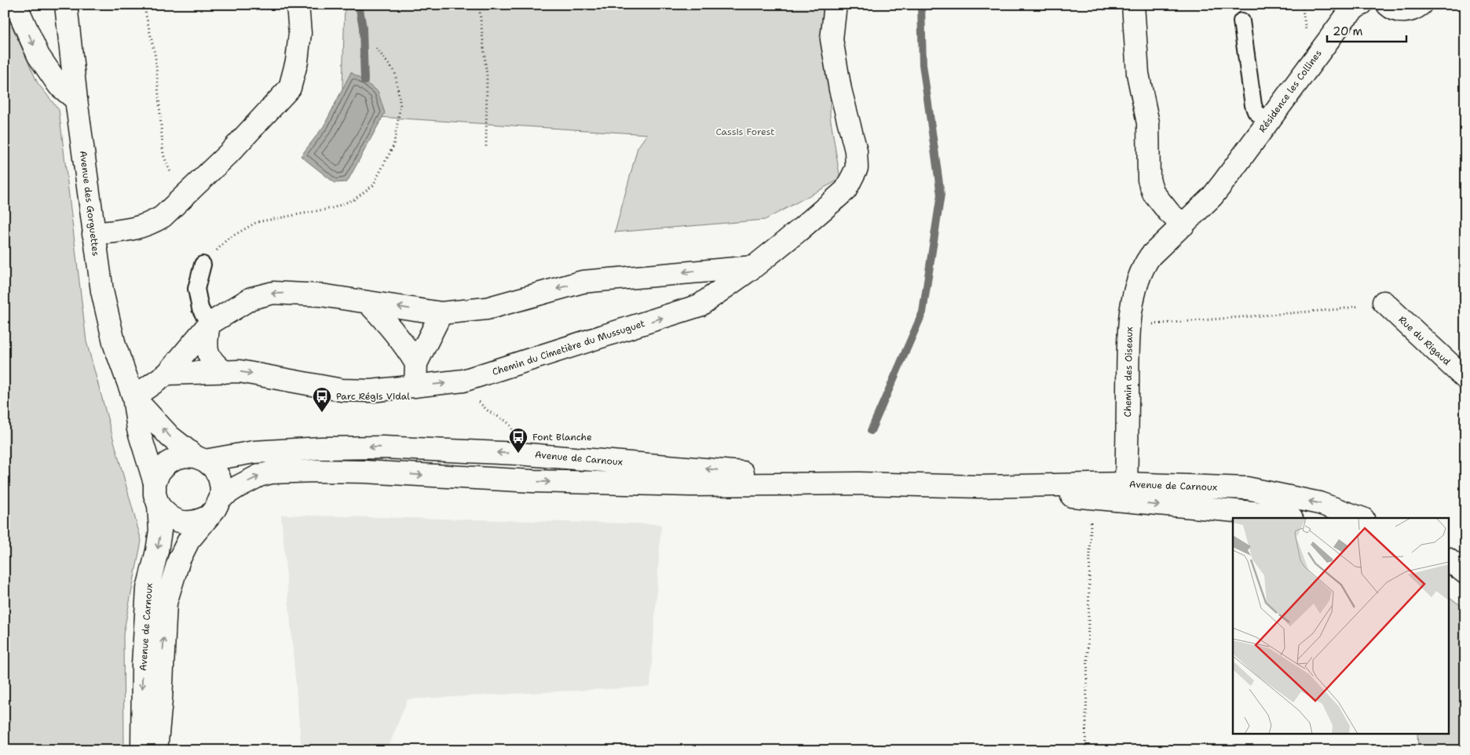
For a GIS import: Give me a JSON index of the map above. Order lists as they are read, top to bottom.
{
  "streets": {
    "street": [
      "Résidence les Collines",
      "Avenue des Gorguettes",
      "Rue du Rigaud",
      "Chemin du Cimetière du Mussuguet",
      "Chemin des Oiseaux",
      "Avenue de Carnoux"
    ]
  },
  "crossings": [
    ["Résidence les Collines", "Chemin des Oiseaux"],
    ["Avenue des Gorguettes", "Avenue de Carnoux"],
    ["Chemin des Oiseaux", "Avenue de Carnoux"]
  ],
  "parks": ["Cassis Forest"],
  "places": {
    "bus stop": ["Parc Régis Vidal", "Font Blanche"]
  },
  "scale_bar": "20 m"
}
